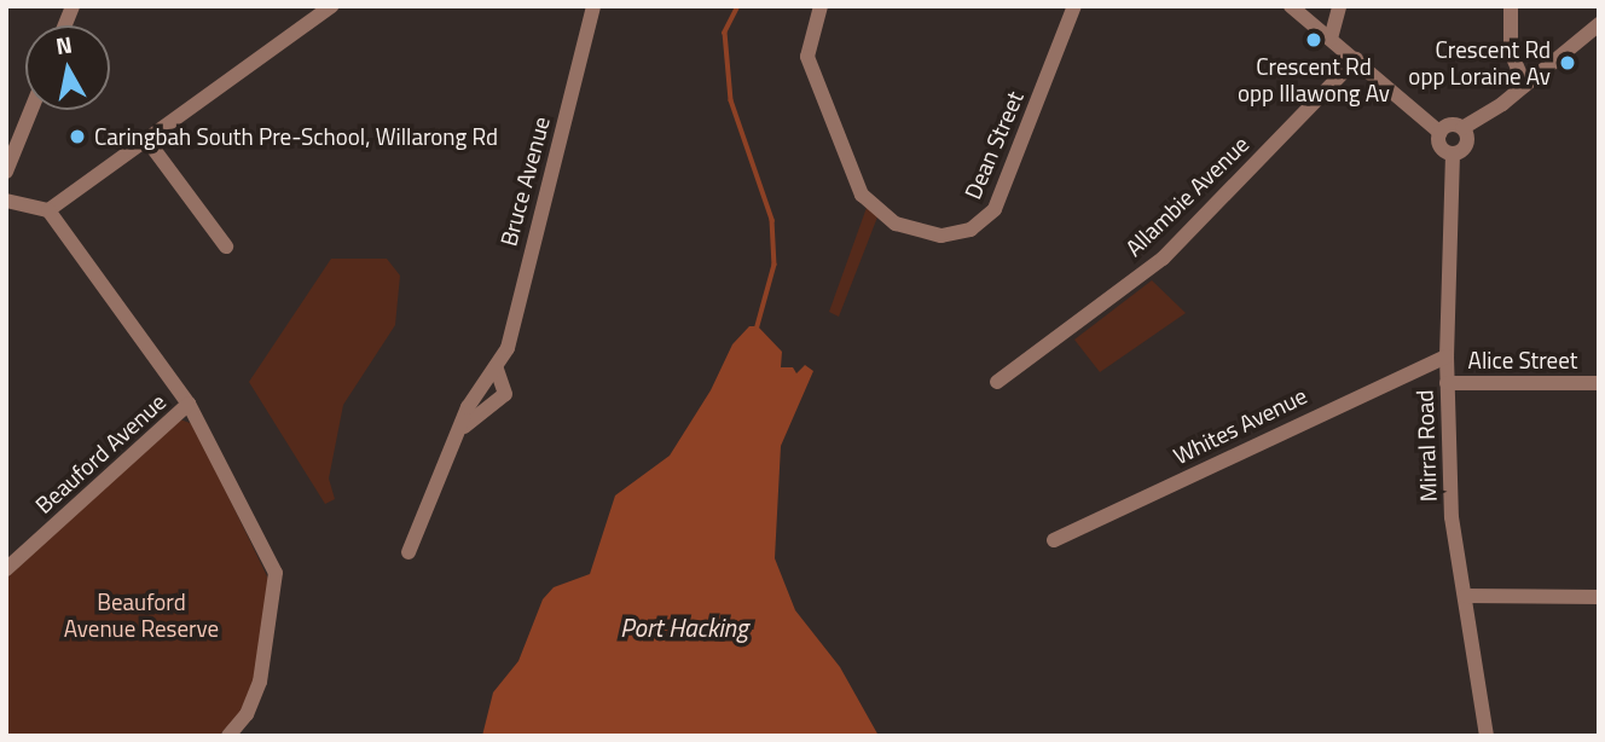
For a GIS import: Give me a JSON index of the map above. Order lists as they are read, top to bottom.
{
  "streets": {
    "street": [
      "Dean Street",
      "Bruce Avenue",
      "Allambie Avenue",
      "Alice Street",
      "Whites Avenue",
      "Mirral Road",
      "Beauford Avenue"
    ]
  },
  "crossings": [
    ["Alice Street", "Mirral Road"],
    ["Whites Avenue", "Mirral Road"]
  ],
  "water": ["Port Hacking"],
  "parks": ["Beauford Avenue Reserve"],
  "places": ["Crescent Rd opp Illawong Av", "Crescent Rd opp Loraine Av", "Caringbah South Pre-School, Willarong Rd"],
  "north": "top"
}
